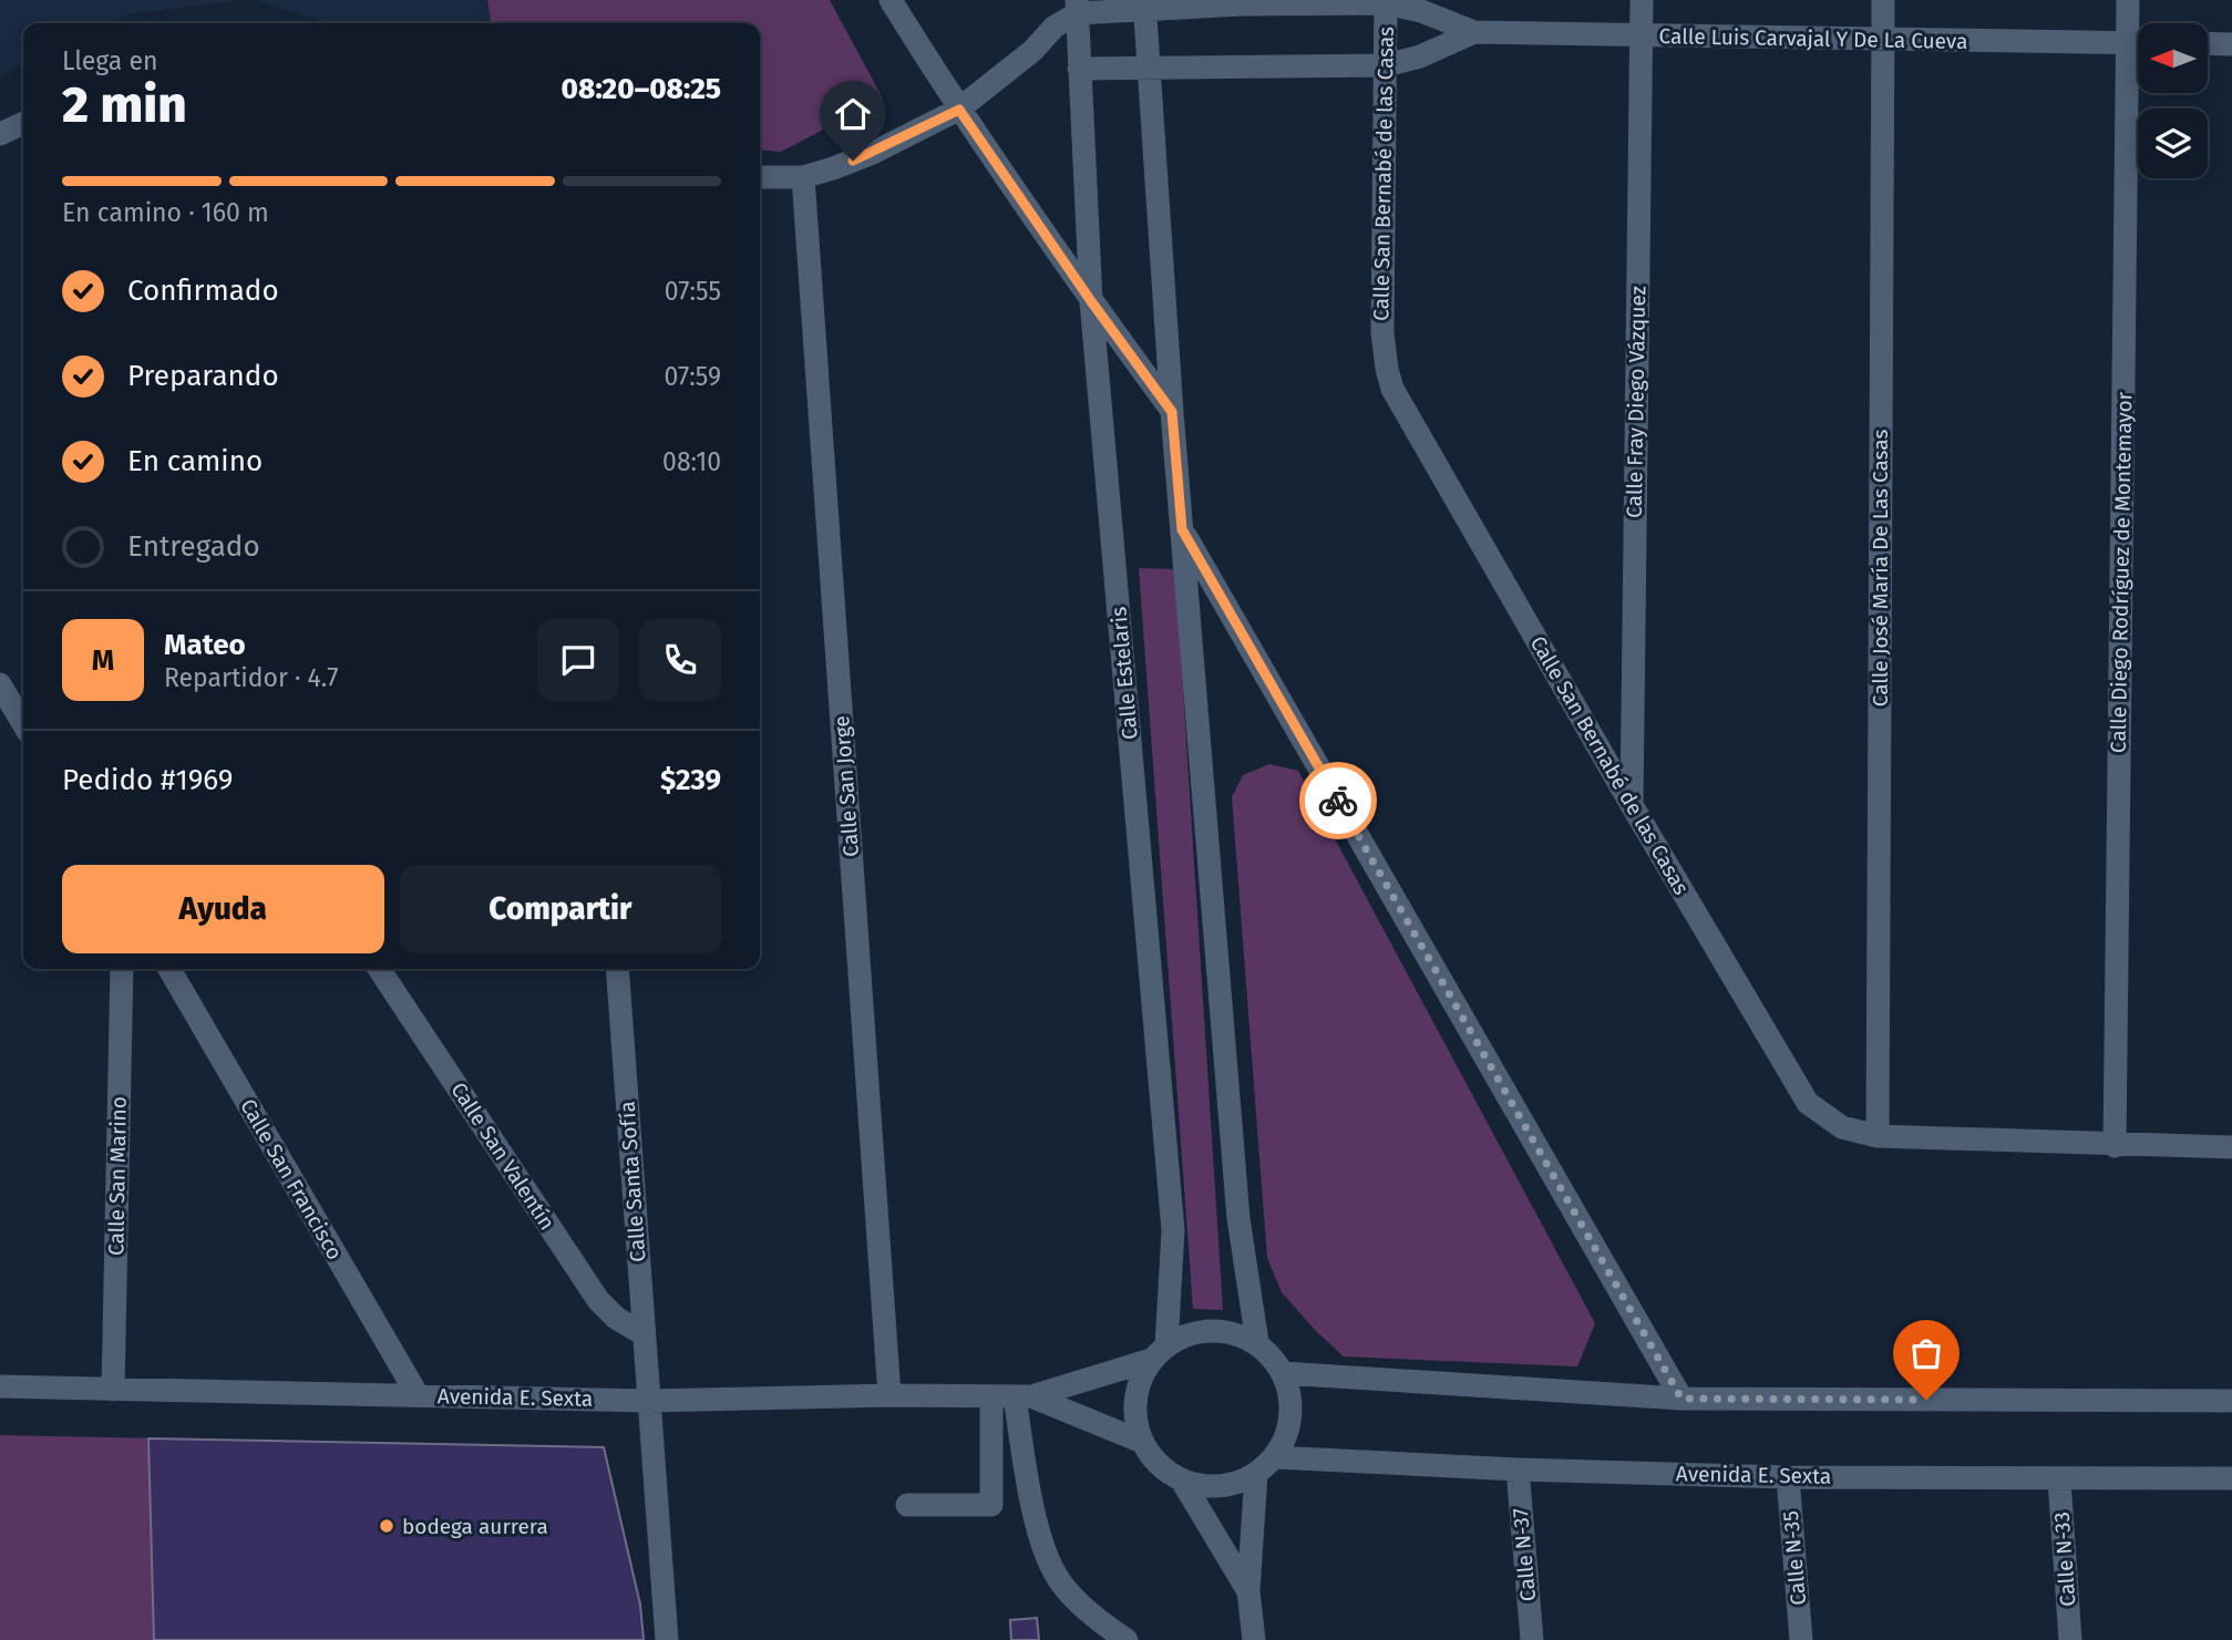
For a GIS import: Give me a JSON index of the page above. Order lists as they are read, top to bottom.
{
  "streets": {
    "street": [
      "Calle Luis Carvajal Y De La Cueva",
      "Calle San Bernabé de las Casas",
      "Calle Fray Diego Vázquez",
      "Calle José María De Las Casas",
      "Calle Diego Rodríguez de Montemayor",
      "Calle Estelaris",
      "Calle San Jorge",
      "Calle San Valentín",
      "Calle San Marino",
      "Calle San Francisco",
      "Calle Santa Sofía",
      "Avenida E. Sexta",
      "Calle N-37",
      "Calle N-35",
      "Calle N-33"
    ]
  },
  "crossings": [
    ["Calle Luis Carvajal Y De La Cueva", "Calle San Bernabé de las Casas"],
    ["Calle Luis Carvajal Y De La Cueva", "Calle Fray Diego Vázquez"],
    ["Calle Luis Carvajal Y De La Cueva", "Calle José María De Las Casas"],
    ["Calle Luis Carvajal Y De La Cueva", "Calle Diego Rodríguez de Montemayor"],
    ["Calle Luis Carvajal Y De La Cueva", "Calle Estelaris"],
    ["Calle San Bernabé de las Casas", "Calle Fray Diego Vázquez"],
    ["Calle San Bernabé de las Casas", "Calle José María De Las Casas"],
    ["Calle San Bernabé de las Casas", "Calle Diego Rodríguez de Montemayor"],
    ["Calle Estelaris", "Avenida E. Sexta"],
    ["Calle San Jorge", "Avenida E. Sexta"],
    ["Calle San Valentín", "Calle Santa Sofía"],
    ["Calle San Marino", "Avenida E. Sexta"],
    ["Calle San Francisco", "Avenida E. Sexta"],
    ["Calle Santa Sofía", "Avenida E. Sexta"],
    ["Avenida E. Sexta", "Calle N-37"],
    ["Avenida E. Sexta", "Calle N-35"],
    ["Avenida E. Sexta", "Calle N-33"]
  ],
  "places": ["bodega aurrera"],
  "north": "left",
  "page": {
    "heading": ["2 min", "Llega en", "08:20–08:25"],
    "panel": [
      "Mateo",
      "Repartidor · 4.7",
      "Pedido #1969",
      "$239"
    ],
    "bar": "En camino · 160 m",
    "list": [
      ["Confirmado", "07:55"],
      ["Preparando", "07:59"],
      ["En camino", "08:10"],
      "Entregado"
    ],
    "round": "M",
    "buttons": ["Ayuda", "Compartir"]
  }
}
